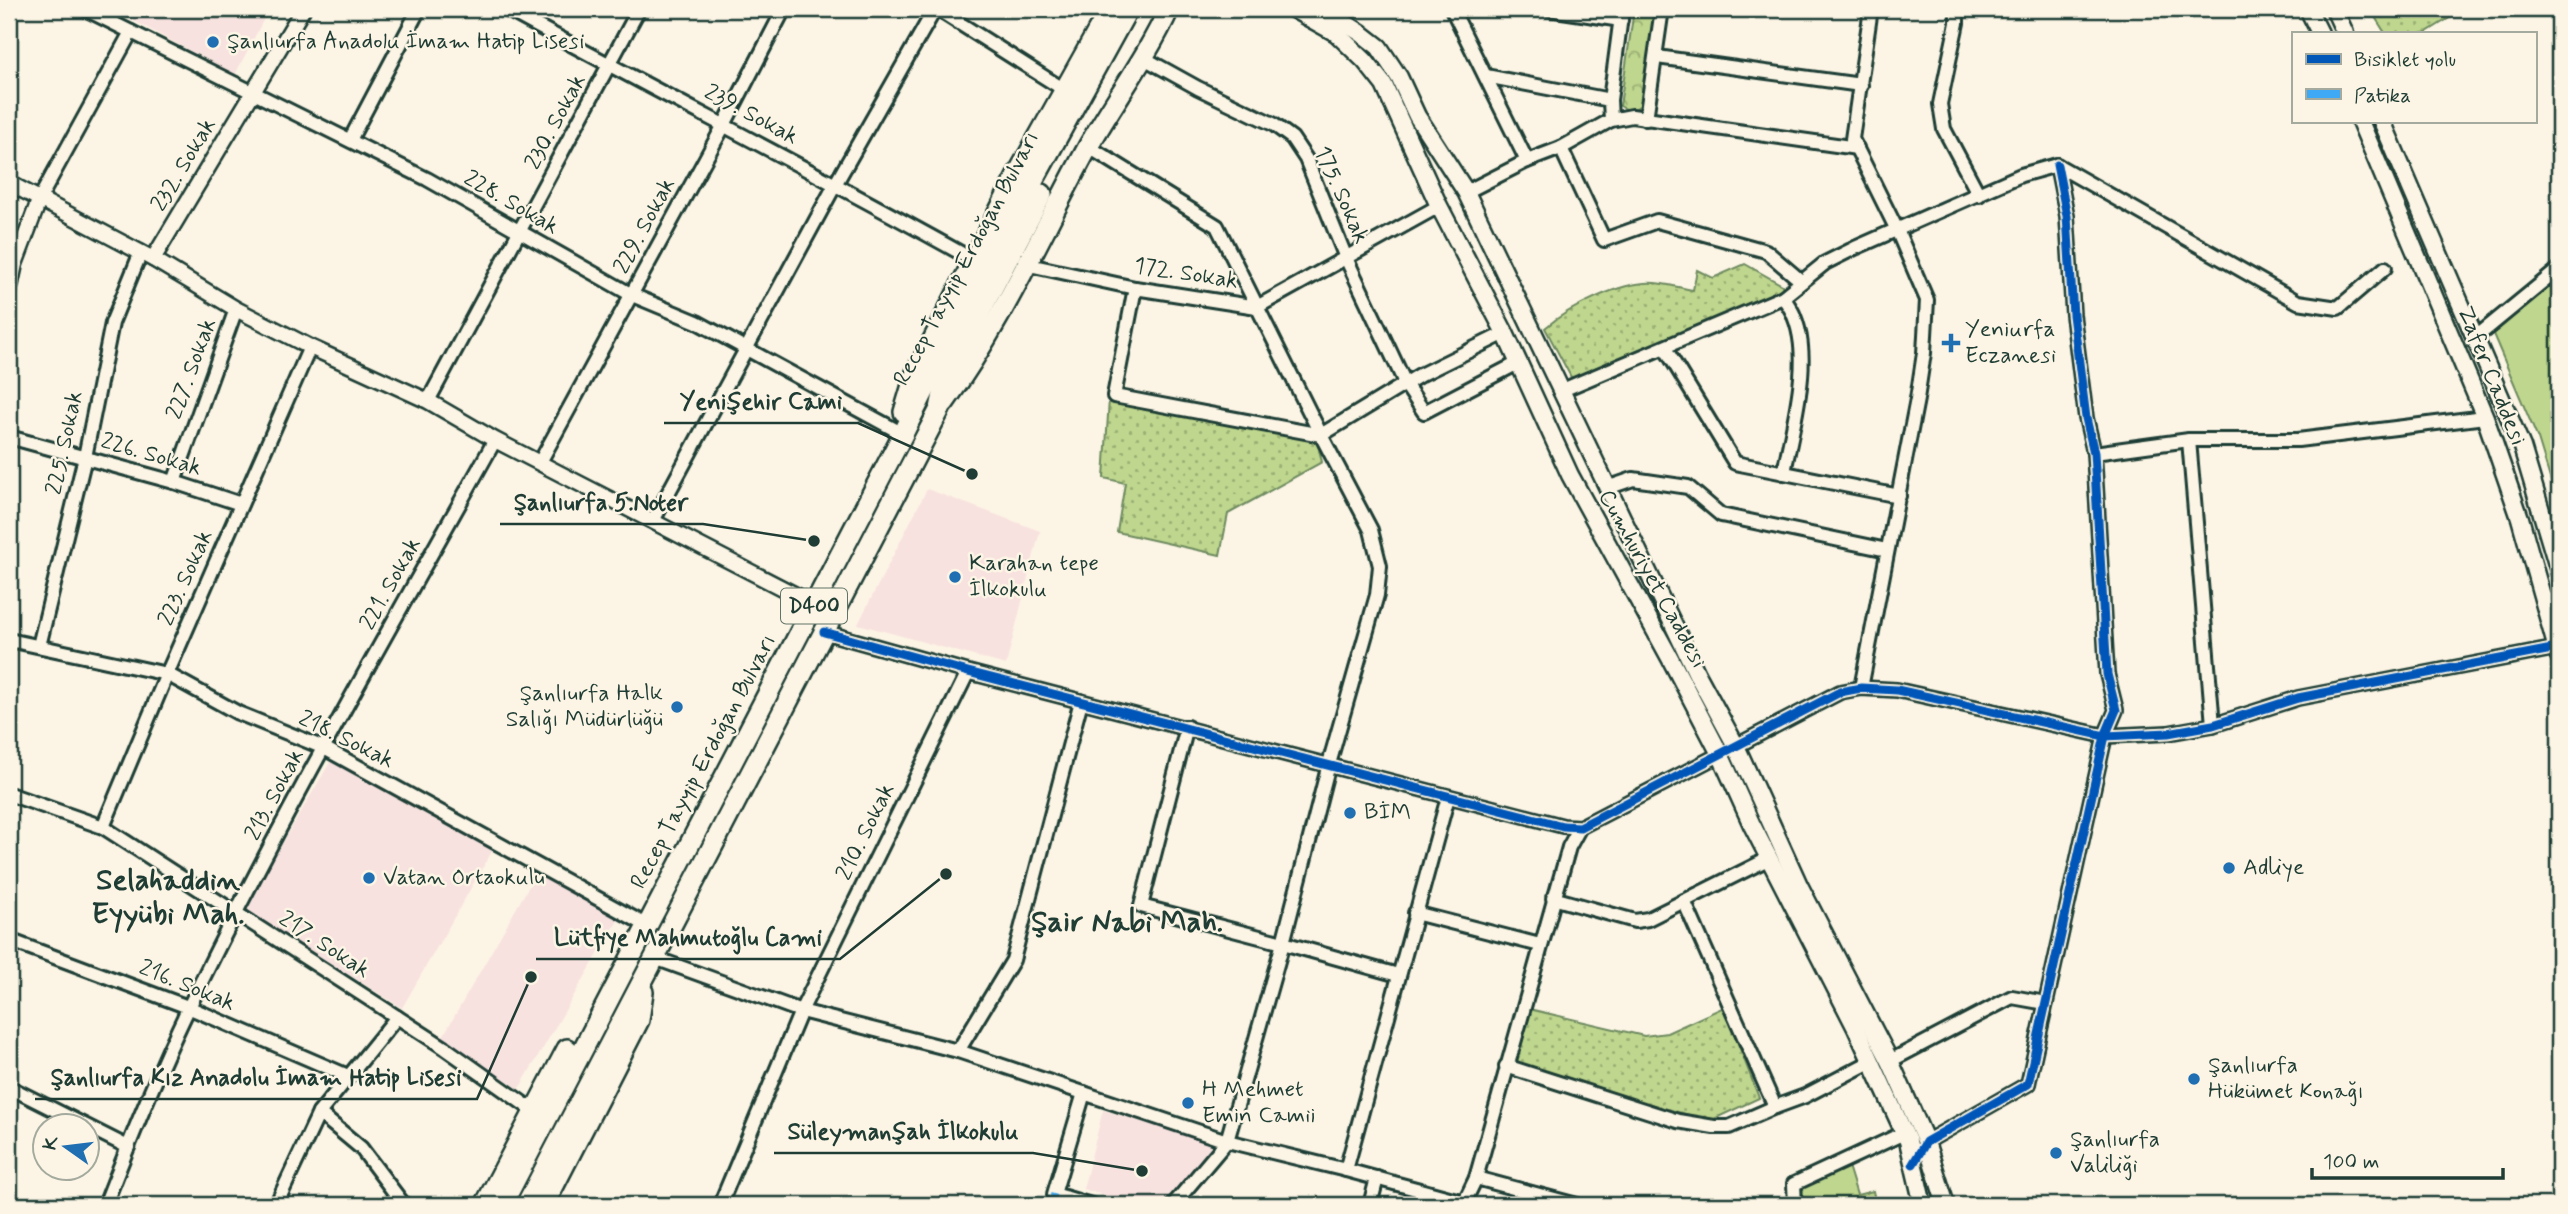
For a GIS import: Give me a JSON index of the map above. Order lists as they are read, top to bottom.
{
  "streets": {
    "highway": ["Recep Tayyip Erdoğan Bulvarı", "D400"],
    "main road": ["Zafer Caddesi", "Cumhuriyet Caddesi"],
    "street": [
      "239. Sokak",
      "230. Sokak",
      "232. Sokak",
      "175. Sokak",
      "228. Sokak",
      "229. Sokak",
      "172. Sokak",
      "227. Sokak",
      "225. Sokak",
      "226. Sokak",
      "223. Sokak",
      "221. Sokak",
      "218. Sokak",
      "213. Sokak",
      "210. Sokak",
      "217. Sokak",
      "216. Sokak"
    ]
  },
  "crossings": [
    ["239. Sokak", "230. Sokak"],
    ["239. Sokak", "229. Sokak"],
    ["230. Sokak", "228. Sokak"],
    ["232. Sokak", "228. Sokak"],
    ["232. Sokak", "225. Sokak"],
    ["175. Sokak", "172. Sokak"],
    ["175. Sokak", "Cumhuriyet Caddesi"],
    ["228. Sokak", "229. Sokak"],
    ["228. Sokak", "Recep Tayyip Erdoğan Bulvarı"],
    ["Recep Tayyip Erdoğan Bulvarı", "218. Sokak"],
    ["172. Sokak", "Cumhuriyet Caddesi"],
    ["227. Sokak", "226. Sokak"],
    ["225. Sokak", "226. Sokak"],
    ["225. Sokak", "218. Sokak"],
    ["226. Sokak", "223. Sokak"],
    ["223. Sokak", "218. Sokak"],
    ["223. Sokak", "217. Sokak"],
    ["221. Sokak", "218. Sokak"],
    ["221. Sokak", "213. Sokak"],
    ["218. Sokak", "213. Sokak"],
    ["213. Sokak", "217. Sokak"],
    ["213. Sokak", "216. Sokak"]
  ],
  "districts": ["Selahaddin Eyyübi Mah.", "Şair Nabi Mah."],
  "places": {
    "other": [
      "Şanlıurfa Anadolu İmam Hatip Lisesi",
      "Yenişehir Cami",
      "Şanlıurfa 5.Noter",
      "Karahan tepe İlkokulu",
      "Şanlıurfa Halk Salığı Müdürlüğü",
      "BİM",
      "Adliye",
      "Lütfiye Mahmutoğlu Cami",
      "Vatan Ortaokulu",
      "Şanlıurfa Kız Anadolu İmam Hatip Lisesi",
      "Şanlıurfa Hükümet Konağı",
      "H Mehmet Emin Camii",
      "Şanlıurfa Valiliği",
      "Süleymanşah İlkokulu"
    ],
    "health": ["Yeniurfa Eczanesi"]
  },
  "legend": ["Bisiklet yolu", "Patika"],
  "scale_bar": "100 m",
  "north": "left"
}
